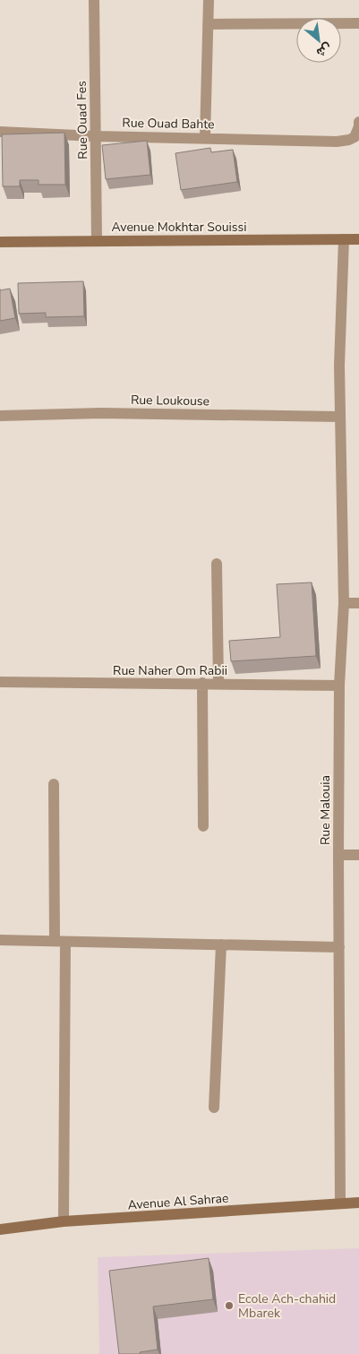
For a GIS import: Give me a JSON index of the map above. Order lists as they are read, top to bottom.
{
  "streets": {
    "street": [
      "Rue Ouad Fes",
      "Rue Ouad Bahte",
      "Avenue Mokhtar Souissi",
      "Rue Loukouse",
      "Rue Naher Om Rabii",
      "Rue Malouia",
      "Avenue Al Sahrae"
    ]
  },
  "crossings": [
    ["Rue Ouad Fes", "Rue Ouad Bahte"],
    ["Rue Ouad Fes", "Avenue Mokhtar Souissi"],
    ["Avenue Mokhtar Souissi", "Rue Malouia"],
    ["Rue Loukouse", "Rue Malouia"],
    ["Rue Naher Om Rabii", "Rue Malouia"],
    ["Rue Malouia", "Avenue Al Sahrae"]
  ],
  "places": ["Ecole Ach-chahid Mbarek"],
  "north": "bottom right"
}
